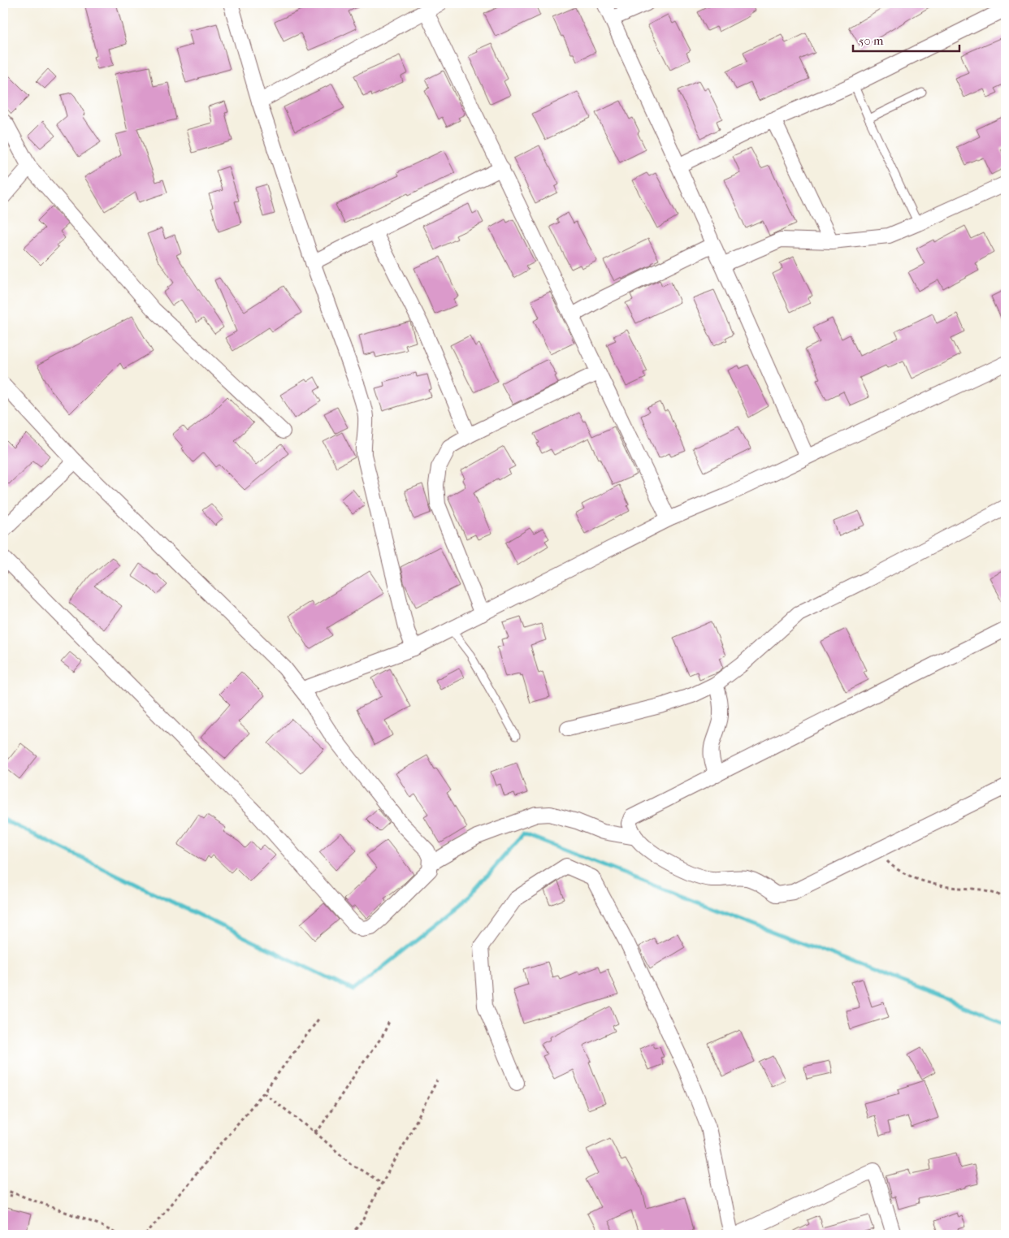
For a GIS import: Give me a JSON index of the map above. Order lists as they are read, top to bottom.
{
  "scale_bar": "50 m"
}
